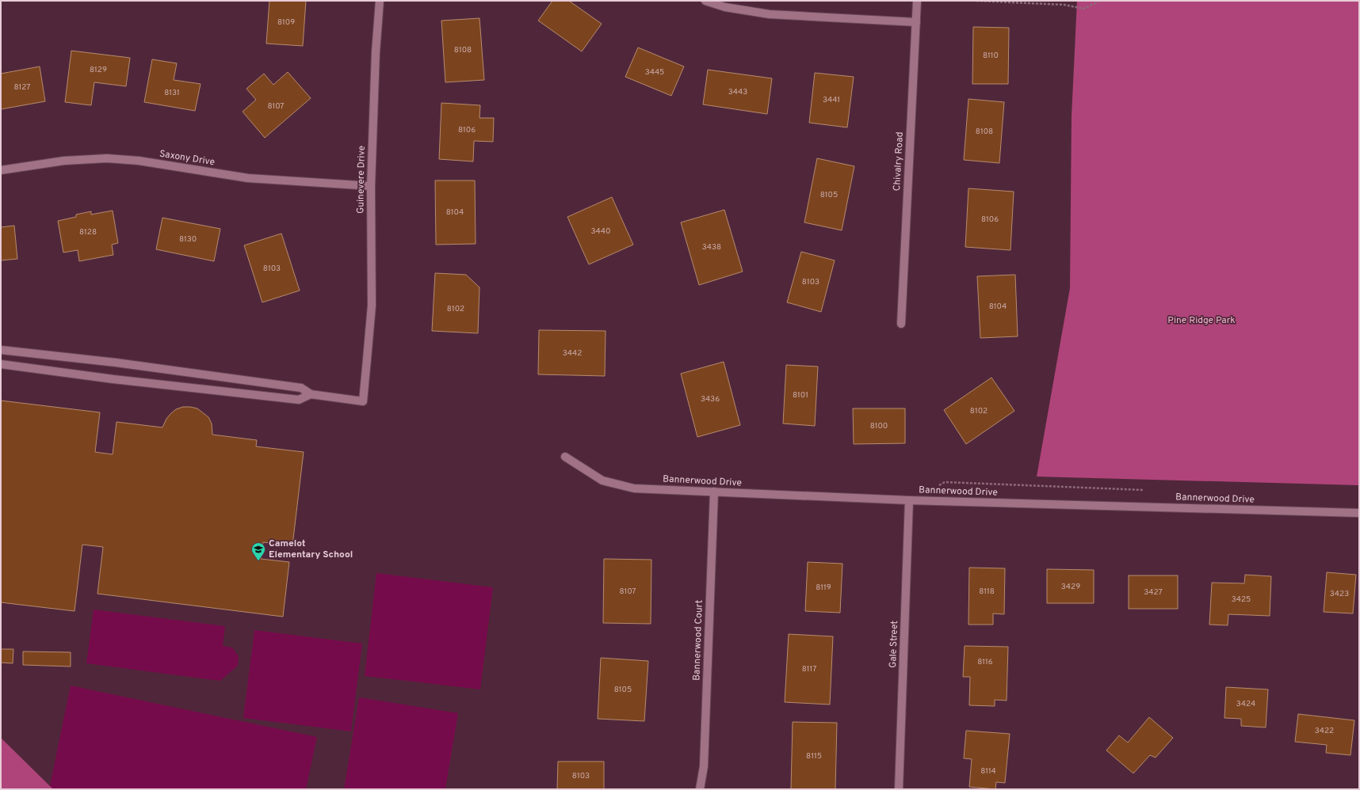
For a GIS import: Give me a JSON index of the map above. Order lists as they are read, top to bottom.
{
  "streets": {
    "street": [
      "Saxony Drive",
      "Chivalry Road",
      "Guinevere Drive",
      "Bannerwood Drive",
      "Bannerwood Court",
      "Gale Street"
    ]
  },
  "crossings": [
    ["Saxony Drive", "Guinevere Drive"],
    ["Bannerwood Drive", "Bannerwood Court"],
    ["Bannerwood Drive", "Gale Street"]
  ],
  "parks": ["Pine Ridge Park"],
  "places": {
    "school or university": ["Camelot Elementary School"]
  },
  "house_numbers": [
    "8109",
    "8108",
    "8110",
    "8129",
    "3445",
    "8127",
    "3443",
    "8131",
    "3441",
    "8107",
    "8106",
    "8108",
    "8105",
    "8104",
    "8106",
    "3440",
    "8128",
    "8130",
    "3438",
    "8103",
    "8103",
    "8104",
    "8102",
    "3442",
    "8101",
    "3436",
    "8102",
    "8100",
    "3429",
    "8119",
    "8107",
    "8118",
    "3427",
    "3423",
    "3425",
    "8116",
    "8117",
    "8105",
    "3424",
    "3422",
    "8115",
    "8114",
    "8103"
  ]
}
